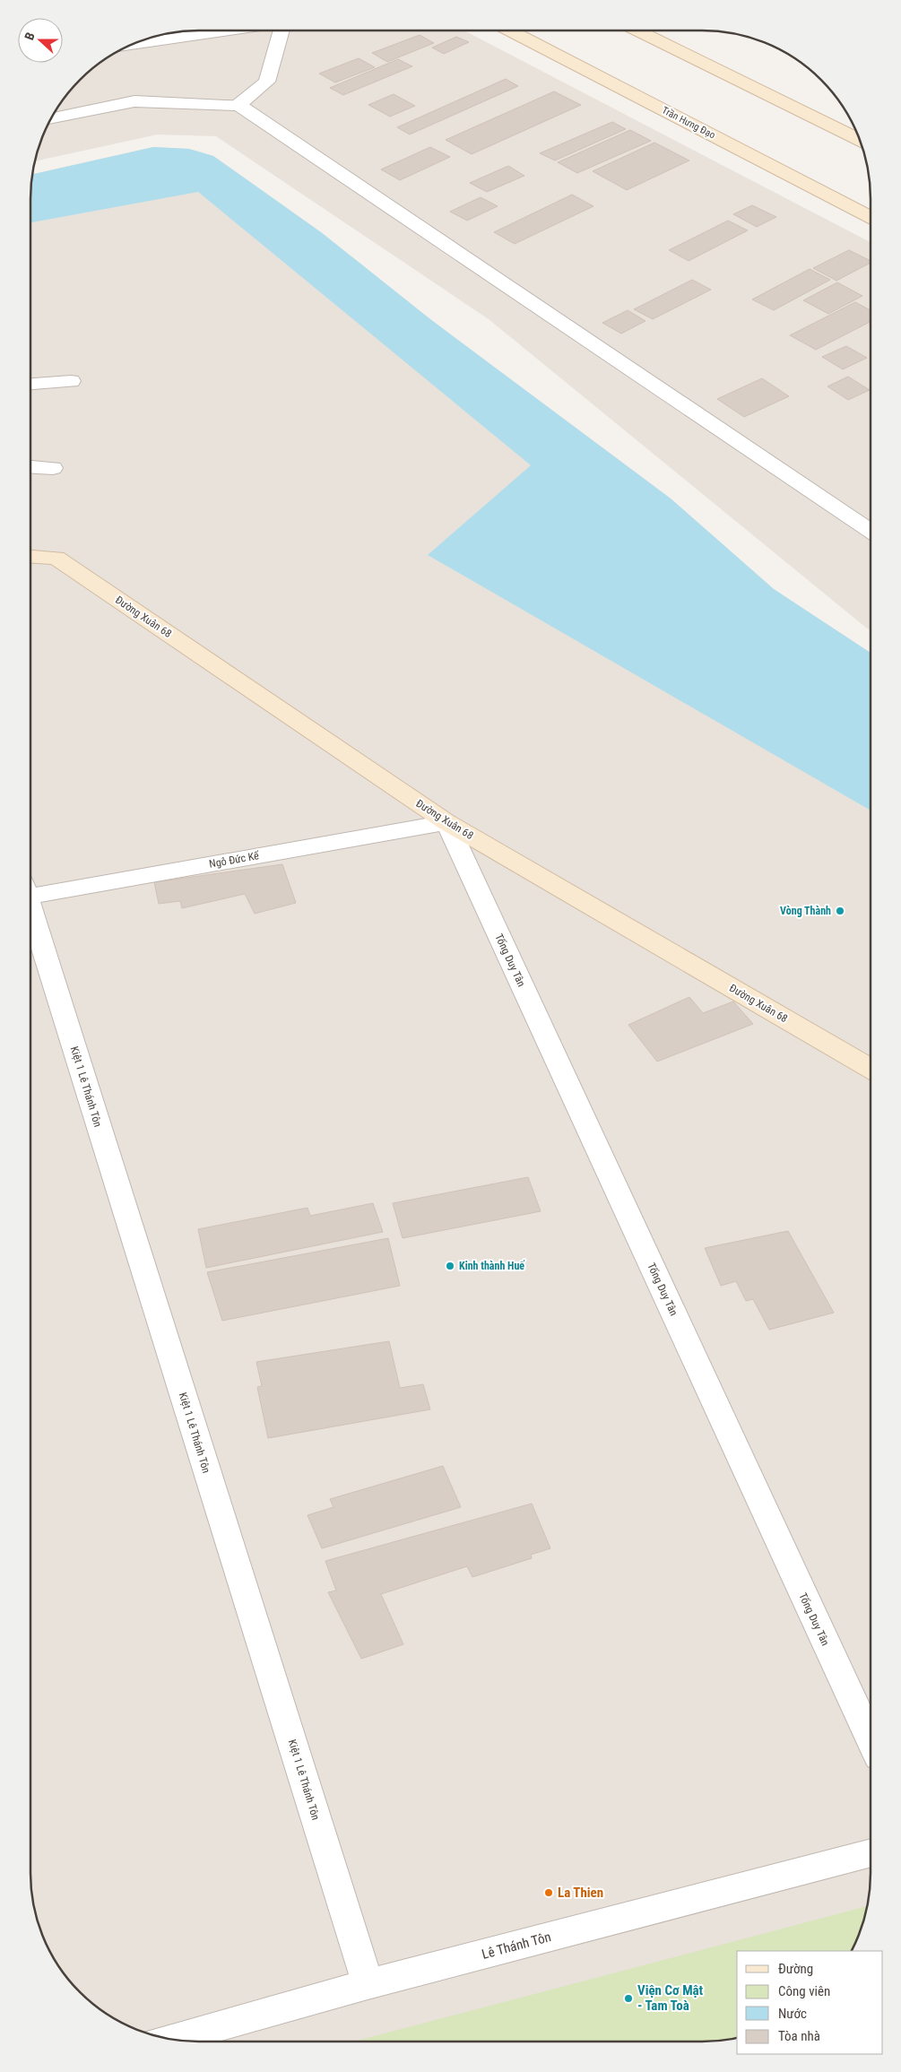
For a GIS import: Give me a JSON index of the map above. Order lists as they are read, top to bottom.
{
  "streets": {
    "street": [
      "Trần Hưng Đạo",
      "Đường Xuân 68",
      "Ngô Đức Kế",
      "Tống Duy Tân",
      "Kiệt 1 Lê Thánh Tôn",
      "Lê Thánh Tôn"
    ]
  },
  "crossings": [
    ["Đường Xuân 68", "Ngô Đức Kế"],
    ["Đường Xuân 68", "Tống Duy Tân"],
    ["Ngô Đức Kế", "Tống Duy Tân"],
    ["Kiệt 1 Lê Thánh Tôn", "Lê Thánh Tôn"]
  ],
  "places": [
    "Vòng Thành",
    "Kinh thành Huế",
    "La Thien",
    "Viện Cơ Mật - Tam Toà"
  ],
  "legend": [
    "Đường",
    "Công viên",
    "Nước",
    "Tòa nhà"
  ],
  "north": "left"
}
